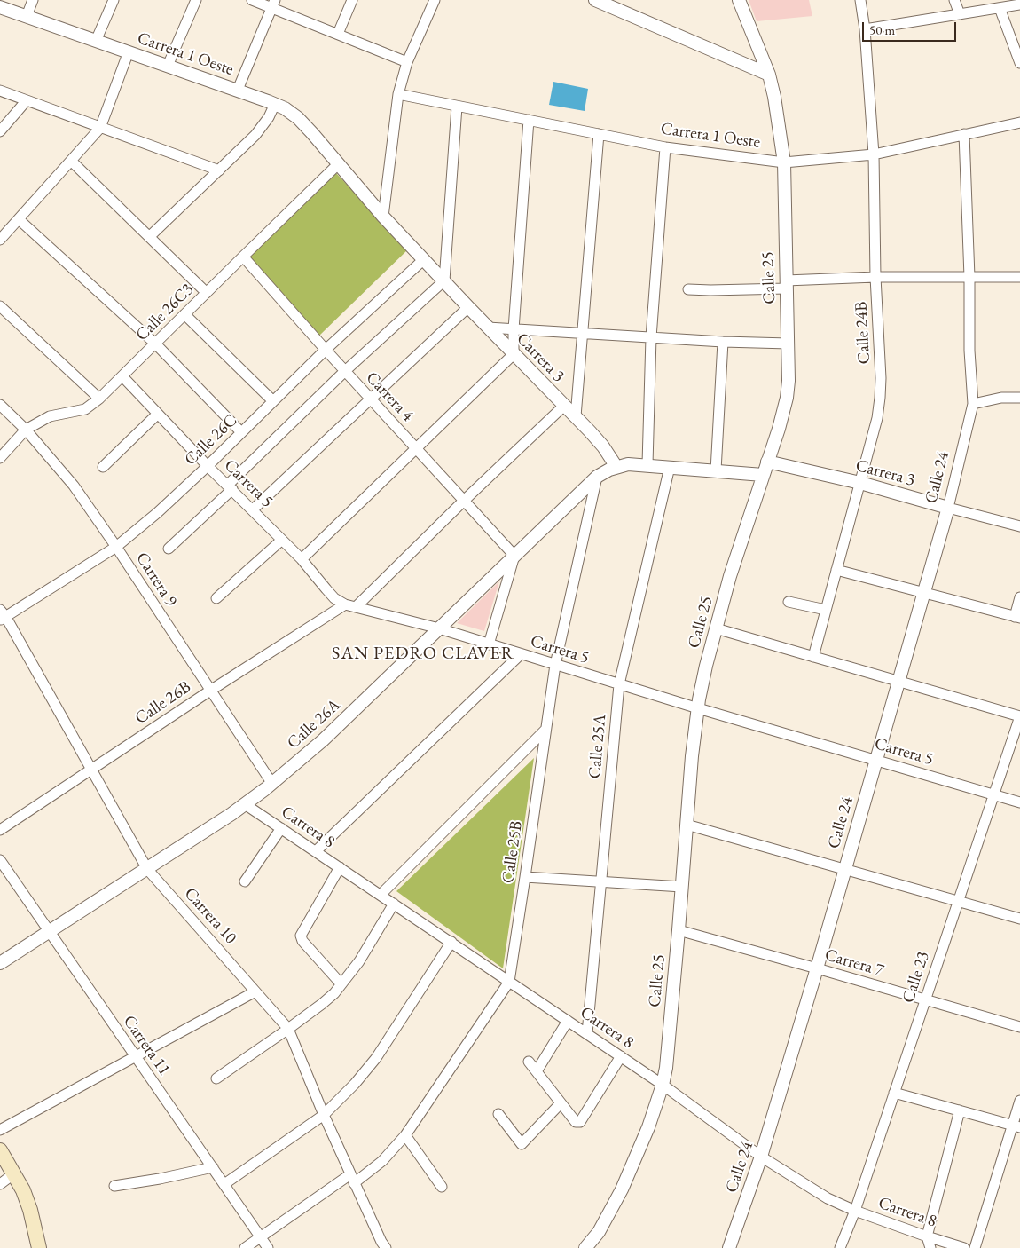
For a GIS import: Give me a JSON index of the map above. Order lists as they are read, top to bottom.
{
  "streets": {
    "street": [
      "Carrera 1 Oeste",
      "Calle 25",
      "Calle 26C3",
      "Calle 24B",
      "Carrera 3",
      "Carrera 4",
      "Calle 26C",
      "Calle 24",
      "Carrera 5",
      "Carrera 9",
      "Calle 26B",
      "Calle 26A",
      "Calle 25A",
      "Carrera 8",
      "Calle 25B",
      "Carrera 10",
      "Carrera 7",
      "Calle 23",
      "Carrera 11"
    ]
  },
  "crossings": [
    ["Carrera 1 Oeste", "Calle 25"],
    ["Carrera 1 Oeste", "Calle 26C3"],
    ["Carrera 1 Oeste", "Calle 24B"],
    ["Carrera 1 Oeste", "Carrera 3"],
    ["Carrera 1 Oeste", "Calle 24"],
    ["Calle 25", "Carrera 3"],
    ["Calle 25", "Carrera 5"],
    ["Calle 25", "Carrera 8"],
    ["Calle 25", "Carrera 7"],
    ["Calle 26C3", "Carrera 3"],
    ["Calle 26C3", "Carrera 4"],
    ["Calle 26C3", "Carrera 5"],
    ["Calle 26C3", "Carrera 9"],
    ["Calle 24B", "Carrera 3"],
    ["Carrera 3", "Calle 26C"],
    ["Carrera 3", "Calle 24"],
    ["Carrera 3", "Calle 26A"],
    ["Carrera 4", "Calle 26C"],
    ["Carrera 4", "Calle 26A"],
    ["Calle 26C", "Carrera 5"],
    ["Calle 26C", "Carrera 9"],
    ["Calle 26C", "Carrera 10"],
    ["Calle 24", "Carrera 5"],
    ["Calle 24", "Carrera 8"],
    ["Calle 24", "Carrera 7"],
    ["Carrera 5", "Calle 26B"],
    ["Carrera 5", "Calle 26A"],
    ["Carrera 5", "Calle 25A"],
    ["Carrera 5", "Calle 25B"],
    ["Carrera 5", "Calle 23"],
    ["Carrera 9", "Calle 26B"],
    ["Carrera 9", "Calle 26A"],
    ["Calle 26B", "Carrera 10"],
    ["Calle 26A", "Carrera 8"],
    ["Calle 26A", "Calle 25B"],
    ["Calle 26A", "Carrera 10"],
    ["Calle 26A", "Carrera 11"],
    ["Calle 25A", "Carrera 8"],
    ["Carrera 8", "Calle 25B"],
    ["Carrera 8", "Calle 23"],
    ["Calle 25B", "Carrera 10"],
    ["Calle 25B", "Carrera 11"],
    ["Carrera 7", "Calle 23"]
  ],
  "districts": ["SAN PEDRO CLAVER"],
  "scale_bar": "50 m"
}
